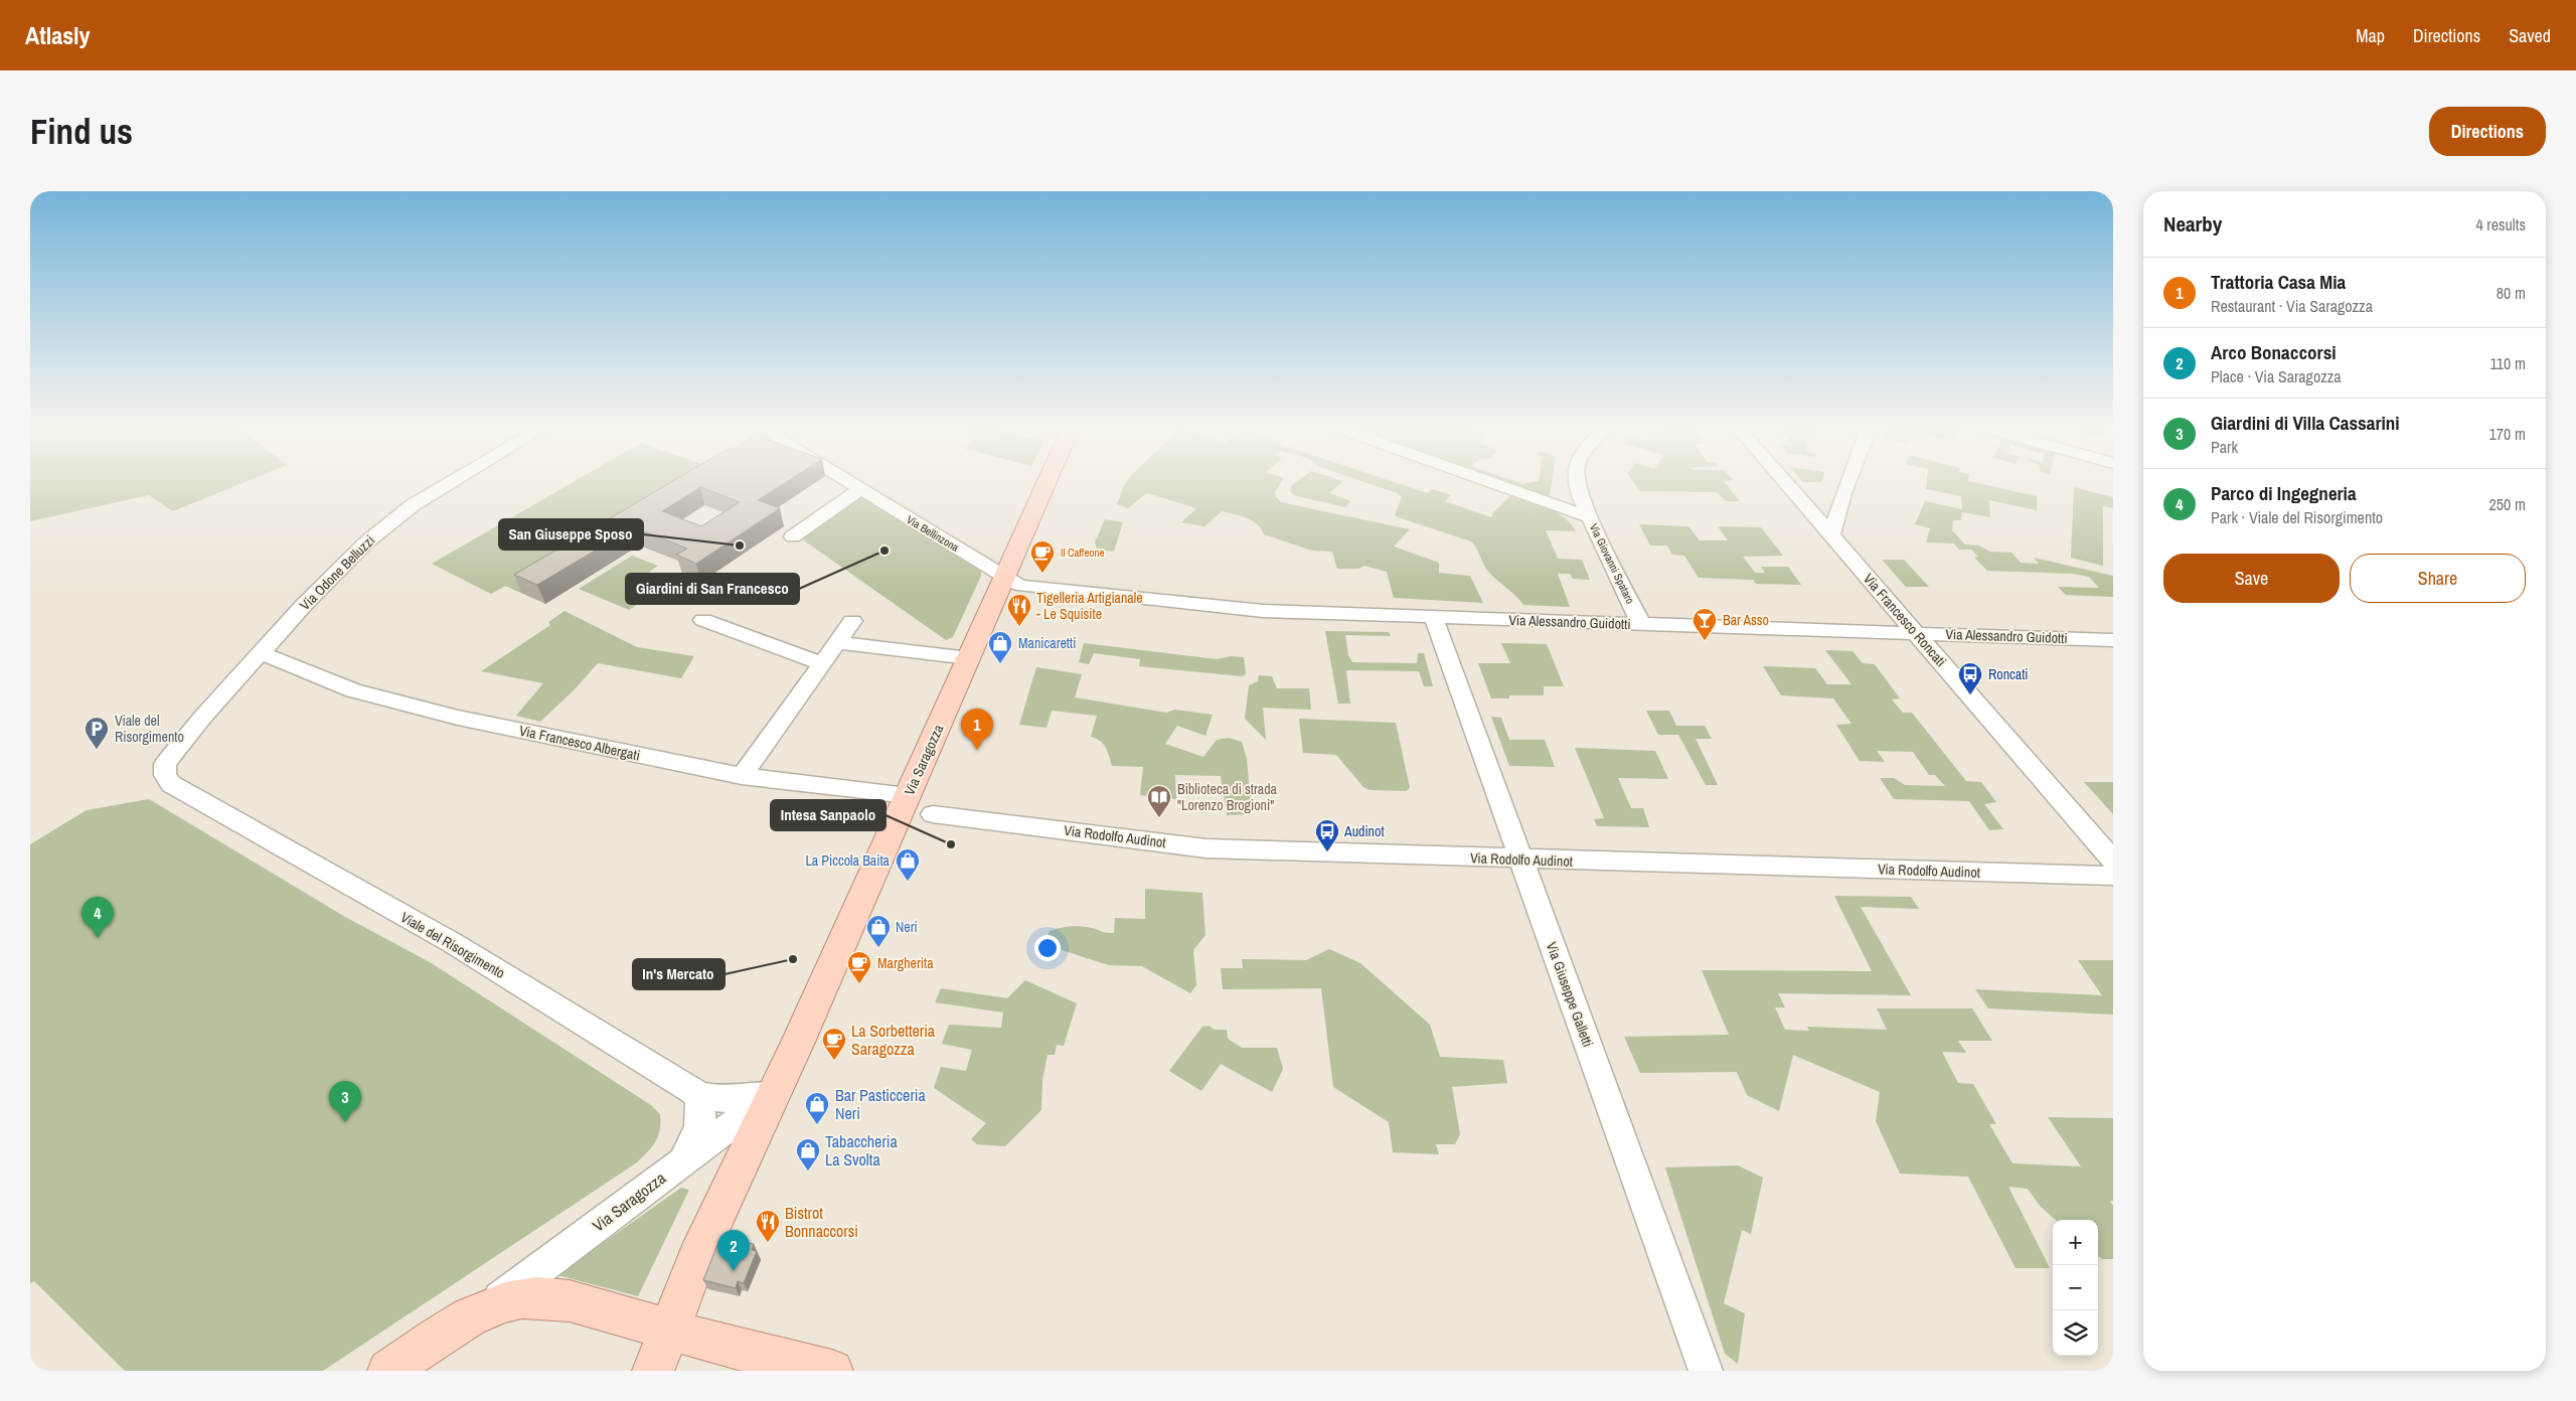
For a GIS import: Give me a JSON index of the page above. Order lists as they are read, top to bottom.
{
  "streets": {
    "main road": ["Via Saragozza"],
    "street": [
      "Via Bellinzona",
      "Via Giovanni Spataro",
      "Via Odone Belluzzi",
      "Via Francesco Roncati",
      "Via Alessandro Guidotti",
      "Via Francesco Albergati",
      "Via Rodolfo Audinot",
      "Viale del Risorgimento",
      "Via Giuseppe Galletti"
    ]
  },
  "crossings": [
    ["Via Bellinzona", "Via Alessandro Guidotti"],
    ["Via Bellinzona", "Via Saragozza"],
    ["Via Giovanni Spataro", "Via Alessandro Guidotti"],
    ["Via Odone Belluzzi", "Via Francesco Albergati"],
    ["Via Odone Belluzzi", "Viale del Risorgimento"],
    ["Via Francesco Roncati", "Via Alessandro Guidotti"],
    ["Via Alessandro Guidotti", "Via Saragozza"],
    ["Via Alessandro Guidotti", "Via Giuseppe Galletti"],
    ["Via Francesco Albergati", "Via Saragozza"],
    ["Via Francesco Albergati", "Via Rodolfo Audinot"],
    ["Via Saragozza", "Via Rodolfo Audinot"],
    ["Via Saragozza", "Viale del Risorgimento"],
    ["Via Rodolfo Audinot", "Via Giuseppe Galletti"]
  ],
  "places": {
    "other": [
      "San Giuseppe Sposo",
      "Giardini di San Francesco",
      "Intesa Sanpaolo",
      "In's Mercato"
    ],
    "cafe": ["Il Caffeone", "Margherita", "La Sorbetteria Saragozza"],
    "restaurant": ["Tigelleria Artigianale - Le Squisite", "Bistrot Bonnaccorsi"],
    "bar": ["Bar Asso"],
    "shop": [
      "Manicaretti",
      "La Piccola Baita",
      "Neri",
      "Bar Pasticceria Neri",
      "Tabaccheria La Svolta"
    ],
    "bus stop": ["Roncati", "Audinot"],
    "parking": ["Viale del Risorgimento"],
    "library": ["Biblioteca di strada \"Lorenzo Brogioni\""]
  },
  "page": {
    "header": "Atlasly",
    "nav": ["Map", "Directions", "Saved"],
    "buttons": [
      "Directions",
      ["Save", "Share"]
    ],
    "title": "Find us",
    "heading": ["Nearby", "4 results"],
    "list": [
      {
        "mark": "1",
        "name": "Trattoria Casa Mia",
        "note": "Restaurant · Via Saragozza",
        "value": "80 m"
      },
      {
        "mark": "2",
        "name": "Arco Bonaccorsi",
        "note": "Place · Via Saragozza",
        "value": "110 m"
      },
      {
        "mark": "3",
        "name": "Giardini di Villa Cassarini",
        "note": "Park",
        "value": "170 m"
      },
      {
        "mark": "4",
        "name": "Parco di Ingegneria",
        "note": "Park · Viale del Risorgimento",
        "value": "250 m"
      }
    ],
    "pins": [
      "1",
      "4",
      "3",
      "2"
    ],
    "map_buttons": ["+", "−"]
  }
}
